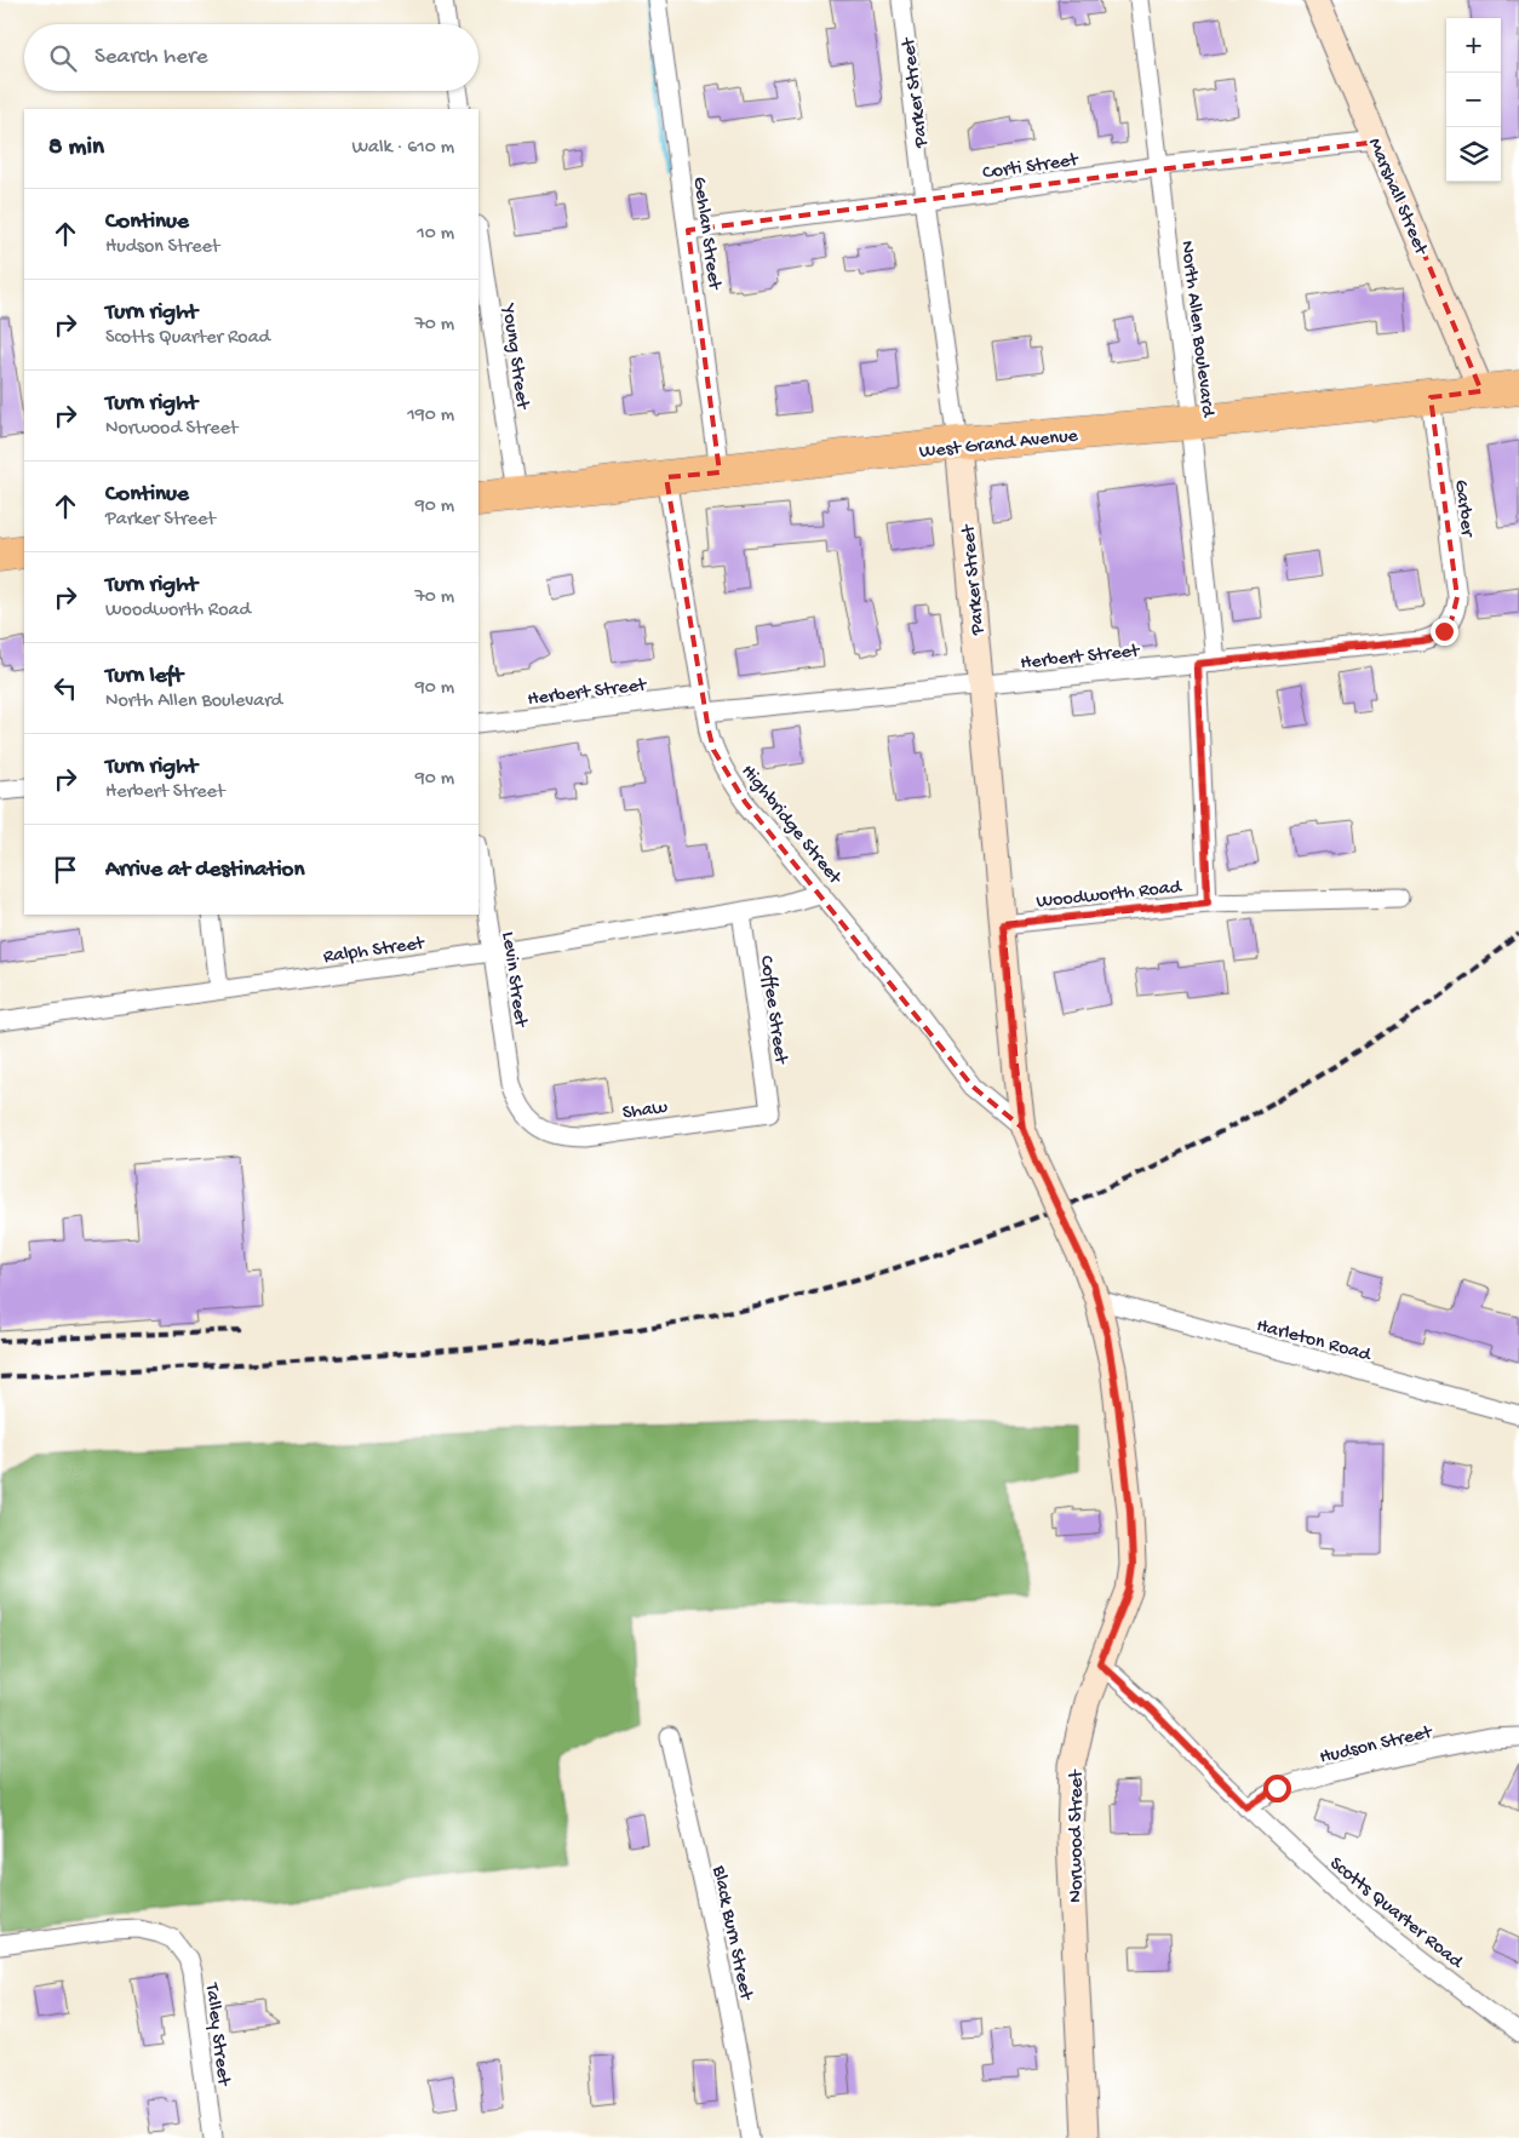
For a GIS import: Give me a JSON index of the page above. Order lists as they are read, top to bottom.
{
  "streets": {
    "highway": ["West Grand Avenue"],
    "street": [
      "Parker Street",
      "Corti Street",
      "Marshall Street",
      "Gehlan Street",
      "North Allen Boulevard",
      "Young Street",
      "Garber",
      "Herbert Street",
      "Highbridge Street",
      "Woodworth Road",
      "Ralph Street",
      "Levin Street",
      "Coffee Street",
      "Shaw",
      "Harleton Road",
      "Hudson Street",
      "Norwood Street",
      "Scotts Quarter Road",
      "Black Burn Street",
      "Talley Street"
    ]
  },
  "crossings": [
    ["Parker Street", "Corti Street"],
    ["Parker Street", "West Grand Avenue"],
    ["Parker Street", "Herbert Street"],
    ["Parker Street", "Highbridge Street"],
    ["Parker Street", "Woodworth Road"],
    ["Parker Street", "Norwood Street"],
    ["Corti Street", "Marshall Street"],
    ["Corti Street", "Gehlan Street"],
    ["Corti Street", "North Allen Boulevard"],
    ["Marshall Street", "West Grand Avenue"],
    ["Gehlan Street", "West Grand Avenue"],
    ["North Allen Boulevard", "West Grand Avenue"],
    ["North Allen Boulevard", "Herbert Street"],
    ["North Allen Boulevard", "Woodworth Road"],
    ["Young Street", "West Grand Avenue"],
    ["West Grand Avenue", "Garber"],
    ["West Grand Avenue", "Highbridge Street"],
    ["Garber", "Herbert Street"],
    ["Herbert Street", "Highbridge Street"],
    ["Highbridge Street", "Ralph Street"],
    ["Ralph Street", "Levin Street"],
    ["Ralph Street", "Coffee Street"],
    ["Levin Street", "Shaw"],
    ["Coffee Street", "Shaw"],
    ["Harleton Road", "Norwood Street"],
    ["Hudson Street", "Scotts Quarter Road"],
    ["Norwood Street", "Scotts Quarter Road"]
  ],
  "page": {
    "map_buttons": ["+", "−"],
    "search": "Search here",
    "heading": ["8 min", "Walk · 610 m"],
    "list": [
      ["Continue", "Hudson Street", "10 m"],
      ["Turn right", "Scotts Quarter Road", "70 m"],
      ["Turn right", "Norwood Street", "190 m"],
      ["Continue", "Parker Street", "90 m"],
      ["Turn right", "Woodworth Road", "70 m"],
      ["Turn left", "North Allen Boulevard", "90 m"],
      ["Turn right", "Herbert Street", "90 m"],
      "Arrive at destination"
    ]
  }
}
